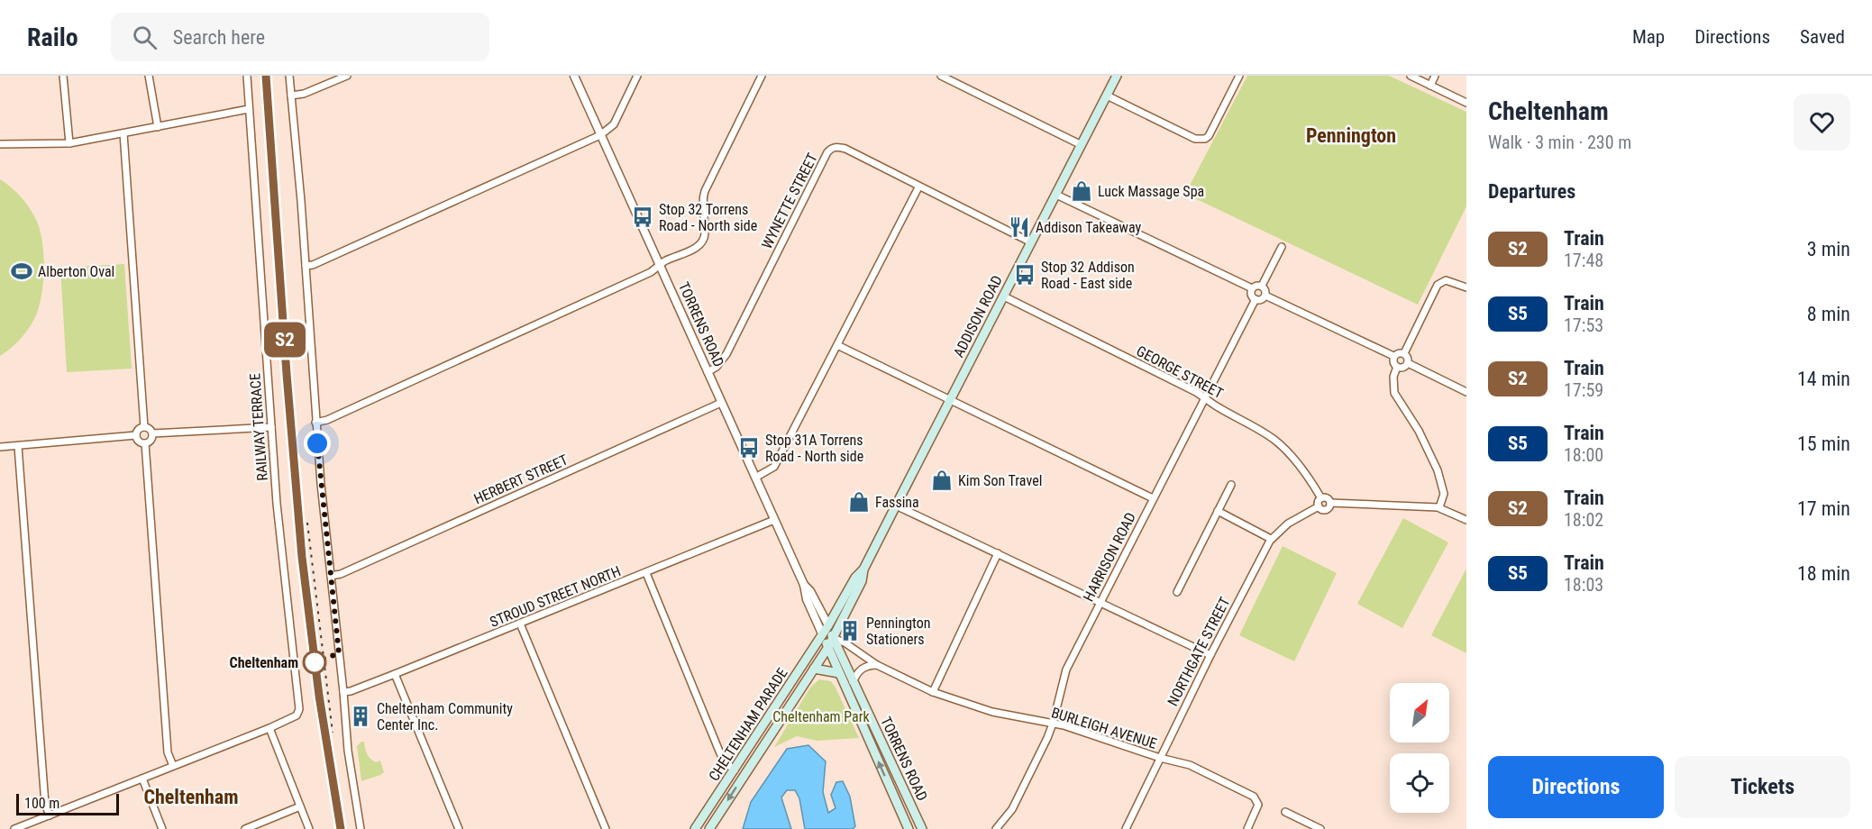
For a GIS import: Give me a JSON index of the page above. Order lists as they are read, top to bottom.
{
  "streets": {
    "main road": ["ADDISON ROAD", "TORRENS ROAD", "CHELTENHAM PARADE"],
    "street": [
      "WYNETTE STREET",
      "GEORGE STREET",
      "RAILWAY TERRACE",
      "HERBERT STREET",
      "HARRISON ROAD",
      "STROUD STREET NORTH",
      "NORTHGATE STREET",
      "BURLEIGH AVENUE"
    ]
  },
  "crossings": [
    ["WYNETTE STREET", "ADDISON ROAD"],
    ["WYNETTE STREET", "TORRENS ROAD"],
    ["ADDISON ROAD", "TORRENS ROAD"],
    ["ADDISON ROAD", "GEORGE STREET"],
    ["ADDISON ROAD", "CHELTENHAM PARADE"],
    ["ADDISON ROAD", "BURLEIGH AVENUE"],
    ["TORRENS ROAD", "HERBERT STREET"],
    ["TORRENS ROAD", "STROUD STREET NORTH"],
    ["TORRENS ROAD", "CHELTENHAM PARADE"],
    ["TORRENS ROAD", "BURLEIGH AVENUE"],
    ["GEORGE STREET", "HARRISON ROAD"],
    ["GEORGE STREET", "NORTHGATE STREET"],
    ["HARRISON ROAD", "BURLEIGH AVENUE"],
    ["NORTHGATE STREET", "BURLEIGH AVENUE"]
  ],
  "districts": ["Pennington", "Cheltenham"],
  "parks": ["Cheltenham Park"],
  "places": {
    "shop": ["Luck Massage Spa", "Kim Son Travel", "Fassina"],
    "bus stop": ["Stop 32 Torrens Road - North side", "Stop 32 Addison Road - East side", "Stop 31A Torrens Road - North side"],
    "restaurant": ["Addison Takeaway"],
    "sports": ["Alberton Oval"],
    "building": ["Pennington Stationers", "Cheltenham Community Center Inc."],
    "other": ["Cheltenham"]
  },
  "scale_bar": "100 m",
  "north": "top right",
  "page": {
    "header": "Railo",
    "search": "Search here",
    "nav": ["Map", "Directions", "Saved"],
    "on_map": "S2",
    "heading": [
      ["Cheltenham", "Walk · 3 min · 230 m"],
      "Departures"
    ],
    "list": [
      {
        "mark": "S2",
        "name": "Train",
        "note": "17:48",
        "value": "3 min"
      },
      {
        "mark": "S5",
        "name": "Train",
        "note": "17:53",
        "value": "8 min"
      },
      {
        "mark": "S2",
        "name": "Train",
        "note": "17:59",
        "value": "14 min"
      },
      {
        "mark": "S5",
        "name": "Train",
        "note": "18:00",
        "value": "15 min"
      },
      {
        "mark": "S2",
        "name": "Train",
        "note": "18:02",
        "value": "17 min"
      },
      {
        "mark": "S5",
        "name": "Train",
        "note": "18:03",
        "value": "18 min"
      }
    ],
    "buttons": ["Directions", "Tickets"],
    "scale": "100 m"
  }
}
